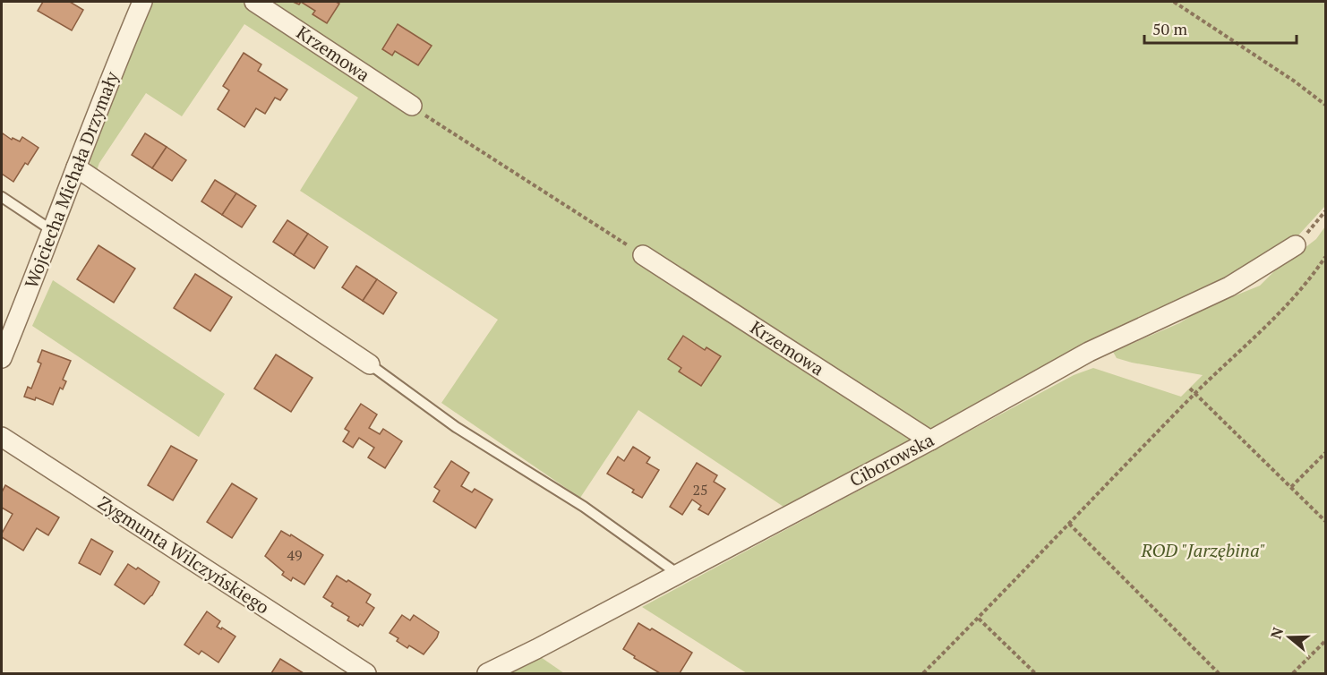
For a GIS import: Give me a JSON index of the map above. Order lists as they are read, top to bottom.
{
  "streets": {
    "street": [
      "Krzemowa",
      "Wojciecha Michała Drzymały",
      "Ciborowska",
      "Zygmunta Wilczyńskiego"
    ]
  },
  "crossings": [
    ["Krzemowa", "Ciborowska"]
  ],
  "parks": ["ROD \"Jarzębina\""],
  "house_numbers": ["25", "49"],
  "scale_bar": "50 m",
  "north": "left"
}
